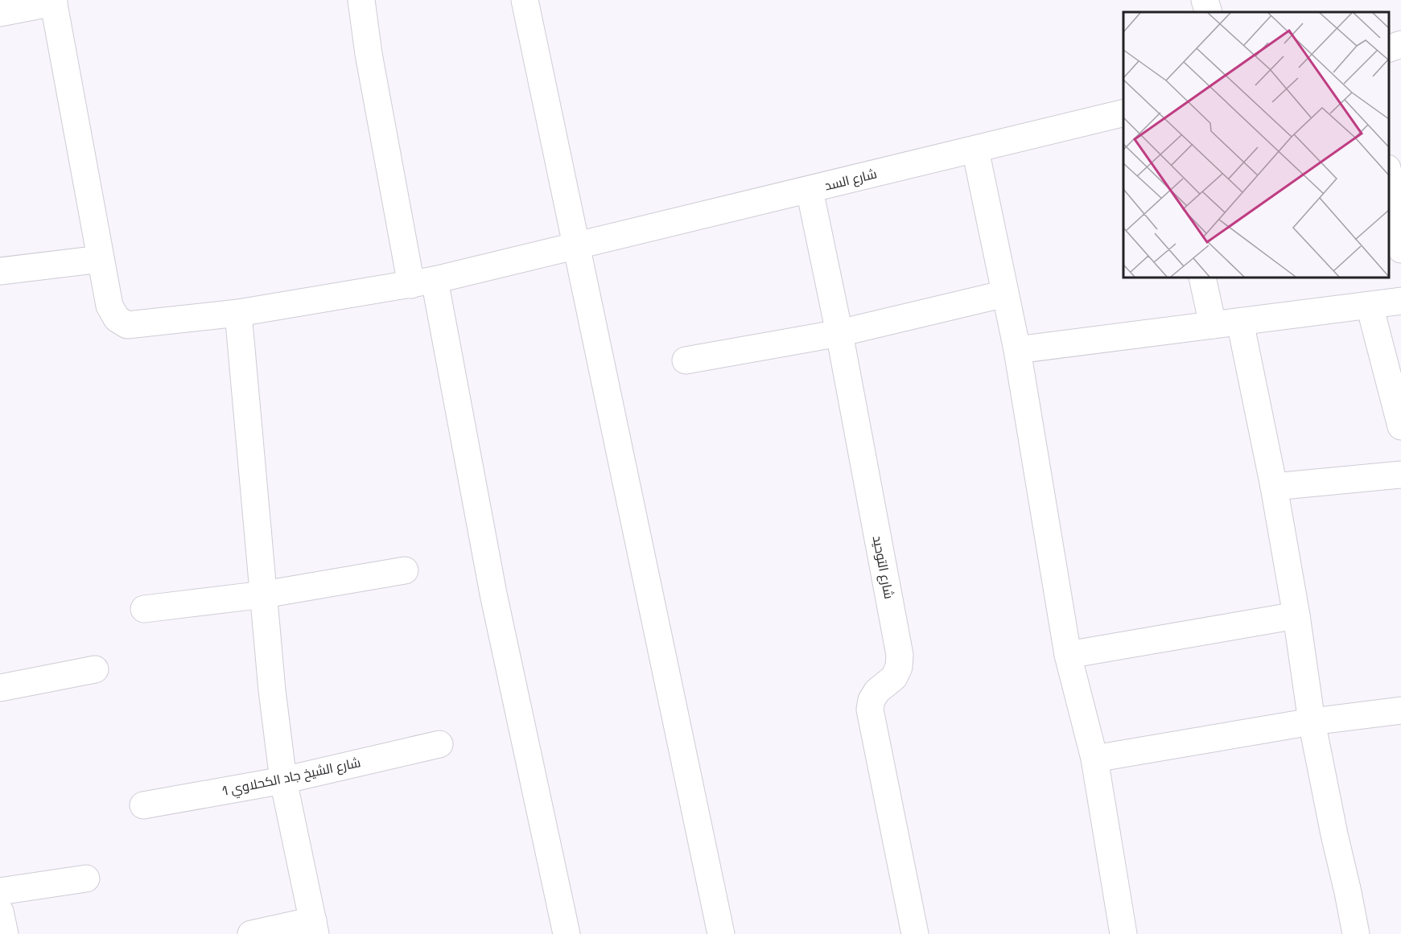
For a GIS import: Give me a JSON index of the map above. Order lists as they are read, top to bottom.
{
  "streets": {
    "street": ["شارع السد", "شارع التوحيد", "شارع الشيخ جاد الكحلاوي 1"]
  },
  "crossings": [
    ["شارع السد", "شارع التوحيد"]
  ]
}
